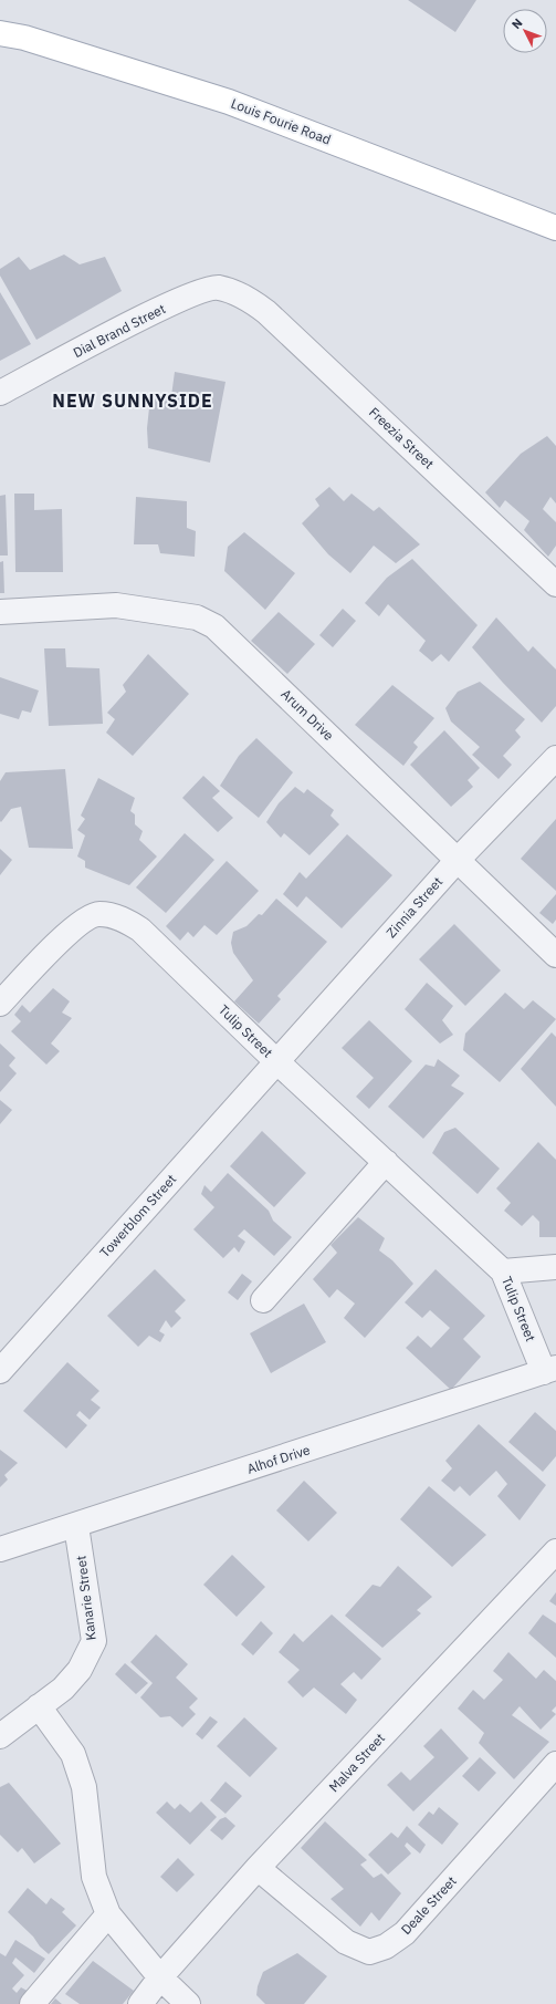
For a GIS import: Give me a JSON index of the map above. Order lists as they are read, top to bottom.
{
  "streets": {
    "main road": ["Louis Fourie Road"],
    "street": [
      "Dial Brand Street",
      "Freezia Street",
      "Arum Drive",
      "Zinnia Street",
      "Tulip Street",
      "Towerblom Street",
      "Alhof Drive",
      "Kanarie Street",
      "Malva Street",
      "Deale Street"
    ]
  },
  "crossings": [
    ["Dial Brand Street", "Freezia Street"],
    ["Arum Drive", "Zinnia Street"],
    ["Zinnia Street", "Tulip Street"],
    ["Zinnia Street", "Towerblom Street"],
    ["Tulip Street", "Towerblom Street"],
    ["Tulip Street", "Alhof Drive"],
    ["Alhof Drive", "Kanarie Street"],
    ["Malva Street", "Deale Street"]
  ],
  "districts": ["NEW SUNNYSIDE"],
  "north": "top left"
}
